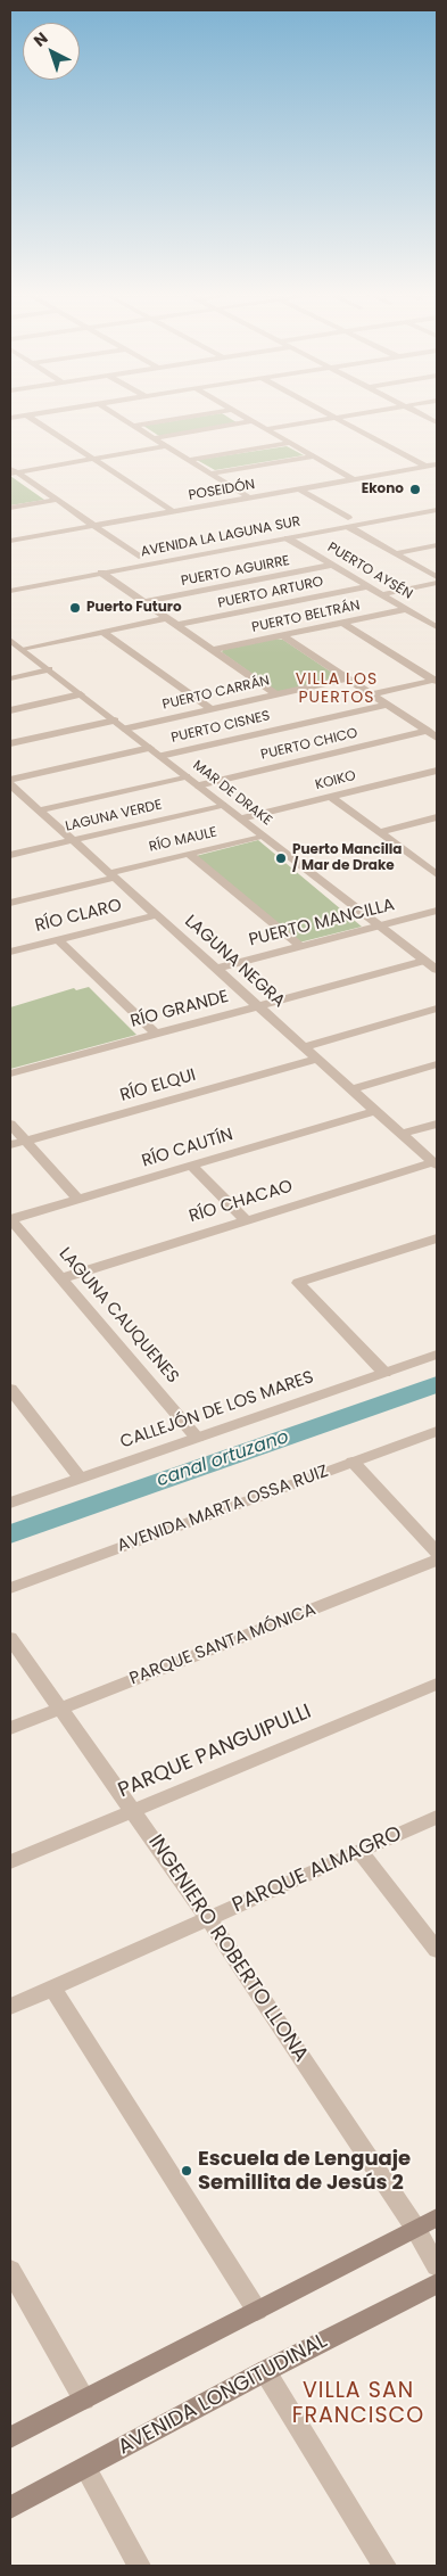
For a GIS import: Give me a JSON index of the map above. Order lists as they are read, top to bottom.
{
  "streets": {
    "main road": ["AVENIDA LONGITUDINAL"],
    "street": [
      "POSEIDÓN",
      "AVENIDA LA LAGUNA SUR",
      "PUERTO AGUIRRE",
      "PUERTO AYSÉN",
      "PUERTO ARTURO",
      "PUERTO BELTRÁN",
      "PUERTO CARRÁN",
      "PUERTO CISNES",
      "PUERTO CHICO",
      "KOIKO",
      "MAR DE DRAKE",
      "LAGUNA VERDE",
      "RÍO MAULE",
      "RÍO CLARO",
      "PUERTO MANCILLA",
      "LAGUNA NEGRA",
      "RÍO GRANDE",
      "RÍO ELQUI",
      "RÍO CAUTÍN",
      "RÍO CHACAO",
      "LAGUNA CAUQUENES",
      "CALLEJÓN DE LOS MARES",
      "AVENIDA MARTA OSSA RUIZ",
      "PARQUE SANTA MÓNICA",
      "PARQUE PANGUIPULLI",
      "PARQUE ALMAGRO",
      "INGENIERO ROBERTO LLONA"
    ]
  },
  "crossings": [
    ["AVENIDA LA LAGUNA SUR", "PUERTO AYSÉN"],
    ["PUERTO AGUIRRE", "PUERTO AYSÉN"],
    ["PUERTO AYSÉN", "PUERTO ARTURO"],
    ["PUERTO AYSÉN", "PUERTO BELTRÁN"],
    ["PUERTO CARRÁN", "MAR DE DRAKE"],
    ["PUERTO CISNES", "MAR DE DRAKE"],
    ["PUERTO CHICO", "MAR DE DRAKE"],
    ["KOIKO", "MAR DE DRAKE"],
    ["MAR DE DRAKE", "LAGUNA VERDE"],
    ["MAR DE DRAKE", "RÍO MAULE"],
    ["MAR DE DRAKE", "PUERTO MANCILLA"],
    ["MAR DE DRAKE", "RÍO GRANDE"],
    ["LAGUNA VERDE", "LAGUNA NEGRA"],
    ["RÍO MAULE", "LAGUNA NEGRA"],
    ["RÍO CLARO", "LAGUNA NEGRA"],
    ["PUERTO MANCILLA", "LAGUNA NEGRA"],
    ["LAGUNA NEGRA", "RÍO GRANDE"],
    ["LAGUNA NEGRA", "RÍO ELQUI"],
    ["LAGUNA NEGRA", "RÍO CAUTÍN"],
    ["LAGUNA NEGRA", "RÍO CHACAO"],
    ["RÍO CAUTÍN", "LAGUNA CAUQUENES"],
    ["RÍO CHACAO", "LAGUNA CAUQUENES"],
    ["LAGUNA CAUQUENES", "CALLEJÓN DE LOS MARES"],
    ["PARQUE SANTA MÓNICA", "INGENIERO ROBERTO LLONA"],
    ["PARQUE PANGUIPULLI", "INGENIERO ROBERTO LLONA"],
    ["PARQUE ALMAGRO", "INGENIERO ROBERTO LLONA"]
  ],
  "districts": ["VILLA LOS PUERTOS", "VILLA SAN FRANCISCO"],
  "water": ["canal ortuzano"],
  "places": [
    "Ekono",
    "Puerto Futuro",
    "Puerto Mancilla / Mar de Drake",
    "Escuela de Lenguaje Semillita de Jesús 2"
  ],
  "north": "top left"
}
